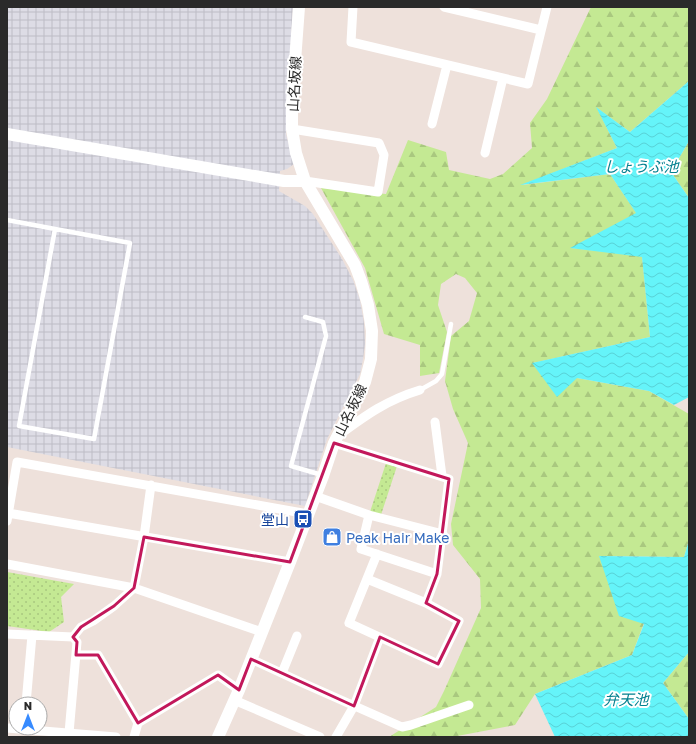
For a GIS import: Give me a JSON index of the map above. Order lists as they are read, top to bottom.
{
  "streets": {
    "main road": ["山名坂線"]
  },
  "water": ["しょうぶ池", "弁天池"],
  "places": {
    "bus stop": ["堂山"],
    "shop": ["Peak Hair Make"]
  },
  "north": "top"
}
